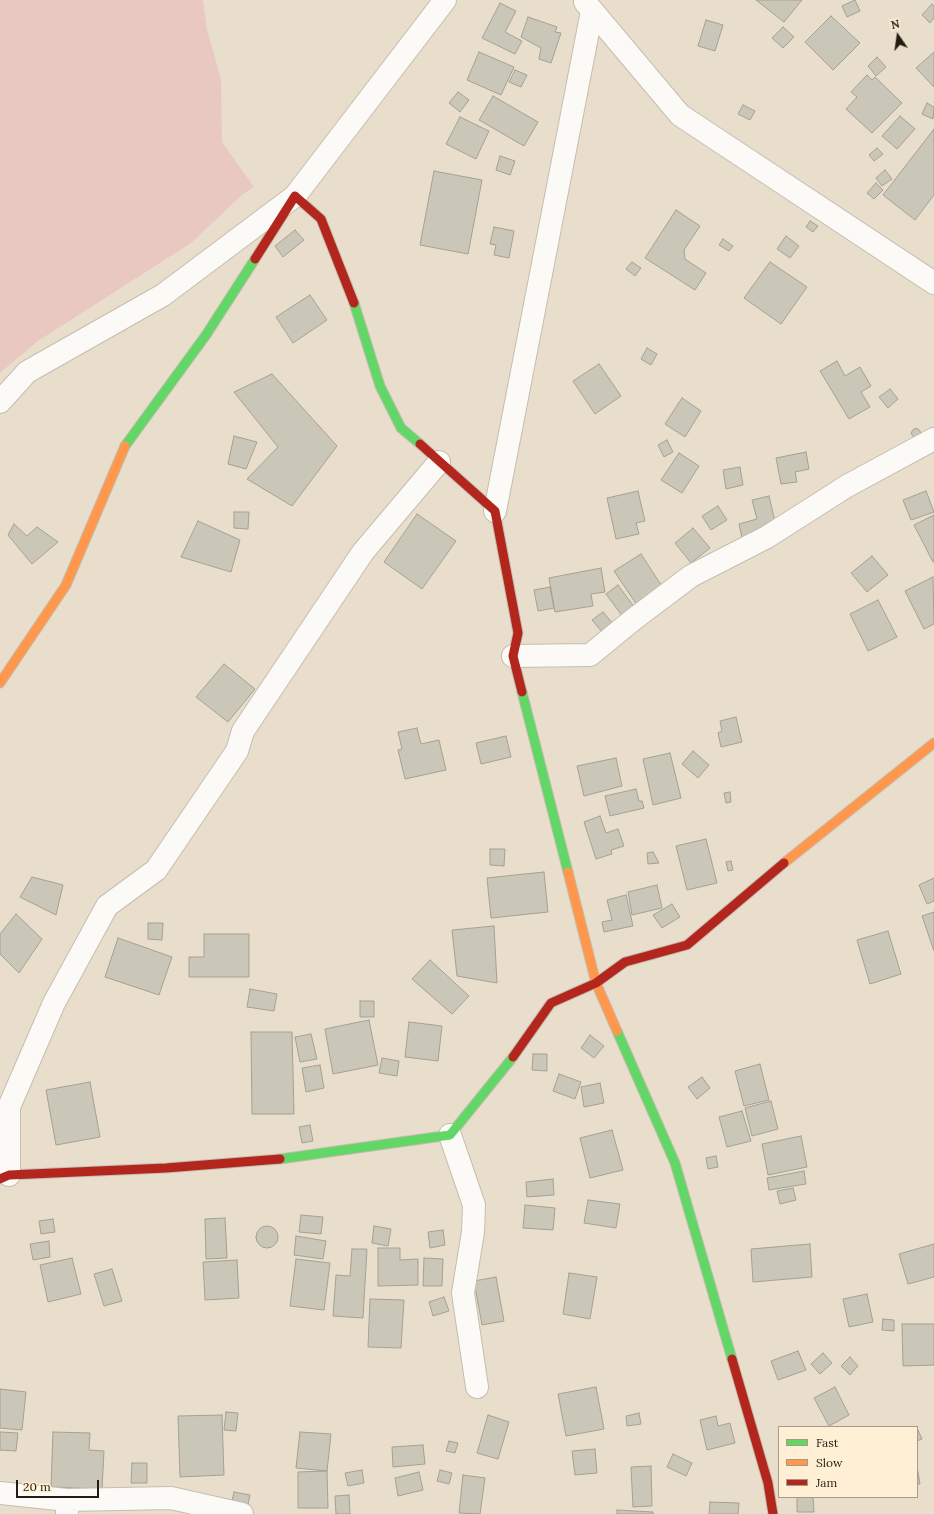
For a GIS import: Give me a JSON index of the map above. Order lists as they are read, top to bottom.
{
  "legend": ["Fast", "Slow", "Jam"],
  "scale_bar": "20 m",
  "north": "top"
}
